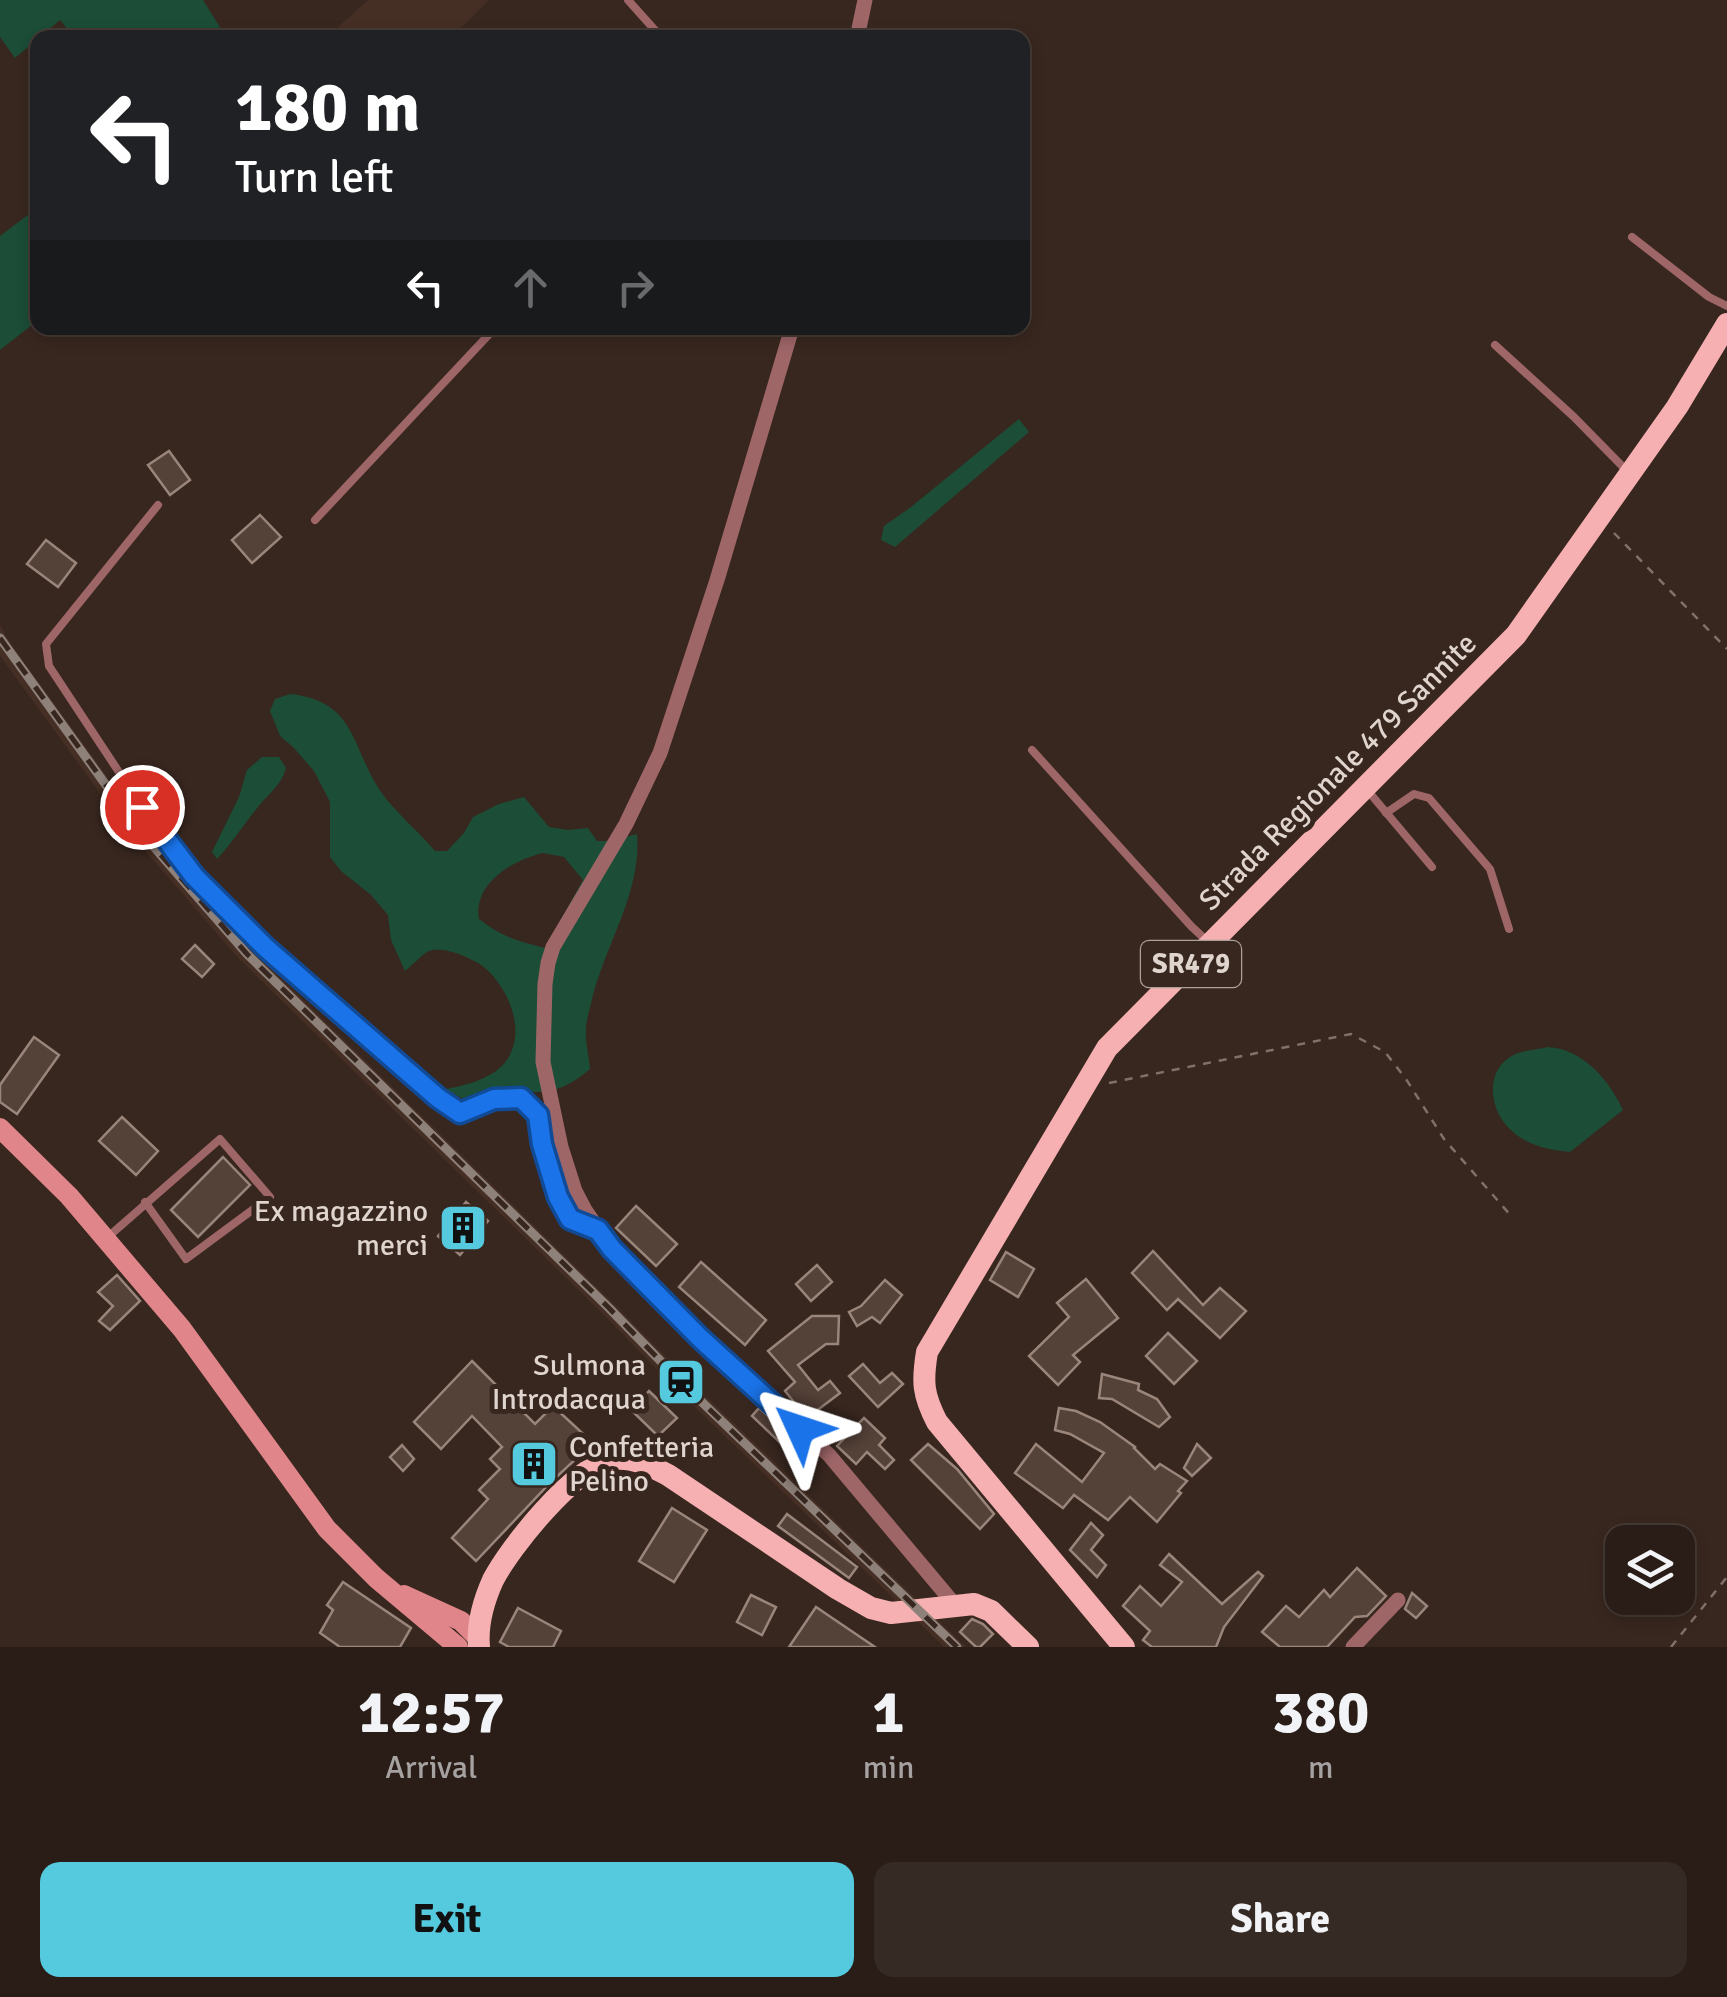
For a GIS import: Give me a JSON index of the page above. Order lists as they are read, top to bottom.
{
  "streets": {
    "main road": ["Strada Regionale 479 Sannite", "SR479"]
  },
  "places": {
    "building": ["Ex magazzino merci", "Confetteria Pelino"],
    "station": ["Sulmona Introdacqua"]
  },
  "page": {
    "turn": ["180 m", "Turn left"],
    "eta": [
      "12:57",
      "Arrival",
      "1",
      "min",
      "380",
      "m"
    ],
    "buttons": ["Exit", "Share"]
  }
}
